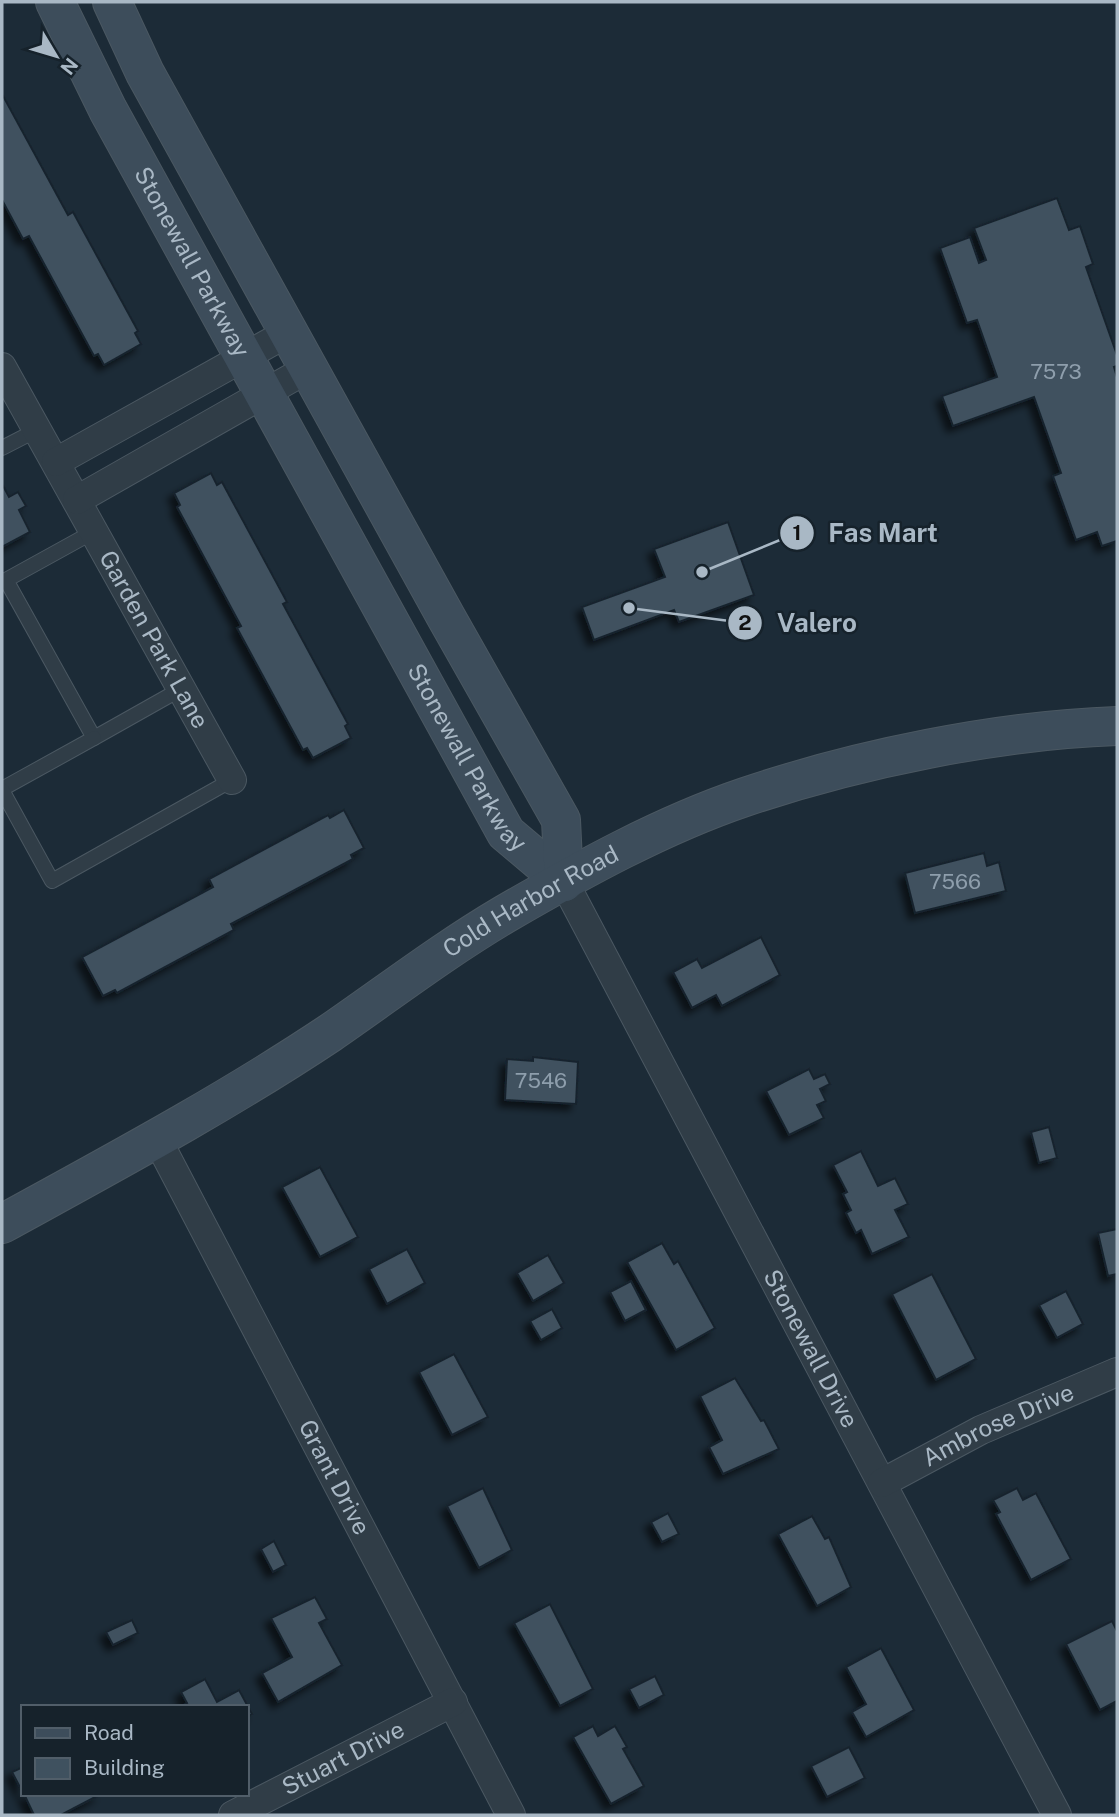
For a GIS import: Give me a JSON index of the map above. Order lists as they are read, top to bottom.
{
  "streets": {
    "street": [
      "Stonewall Parkway",
      "Garden Park Lane",
      "Cold Harbor Road",
      "Stonewall Drive",
      "Ambrose Drive",
      "Grant Drive",
      "Stuart Drive"
    ]
  },
  "crossings": [
    ["Stonewall Parkway", "Cold Harbor Road"],
    ["Stonewall Parkway", "Stonewall Drive"],
    ["Cold Harbor Road", "Stonewall Drive"],
    ["Cold Harbor Road", "Grant Drive"],
    ["Stonewall Drive", "Ambrose Drive"],
    ["Grant Drive", "Stuart Drive"]
  ],
  "places": ["Fas Mart", "Valero"],
  "house_numbers": ["7573", "7566", "7546"],
  "legend": ["Road", "Building"],
  "north": "bottom right"
}
